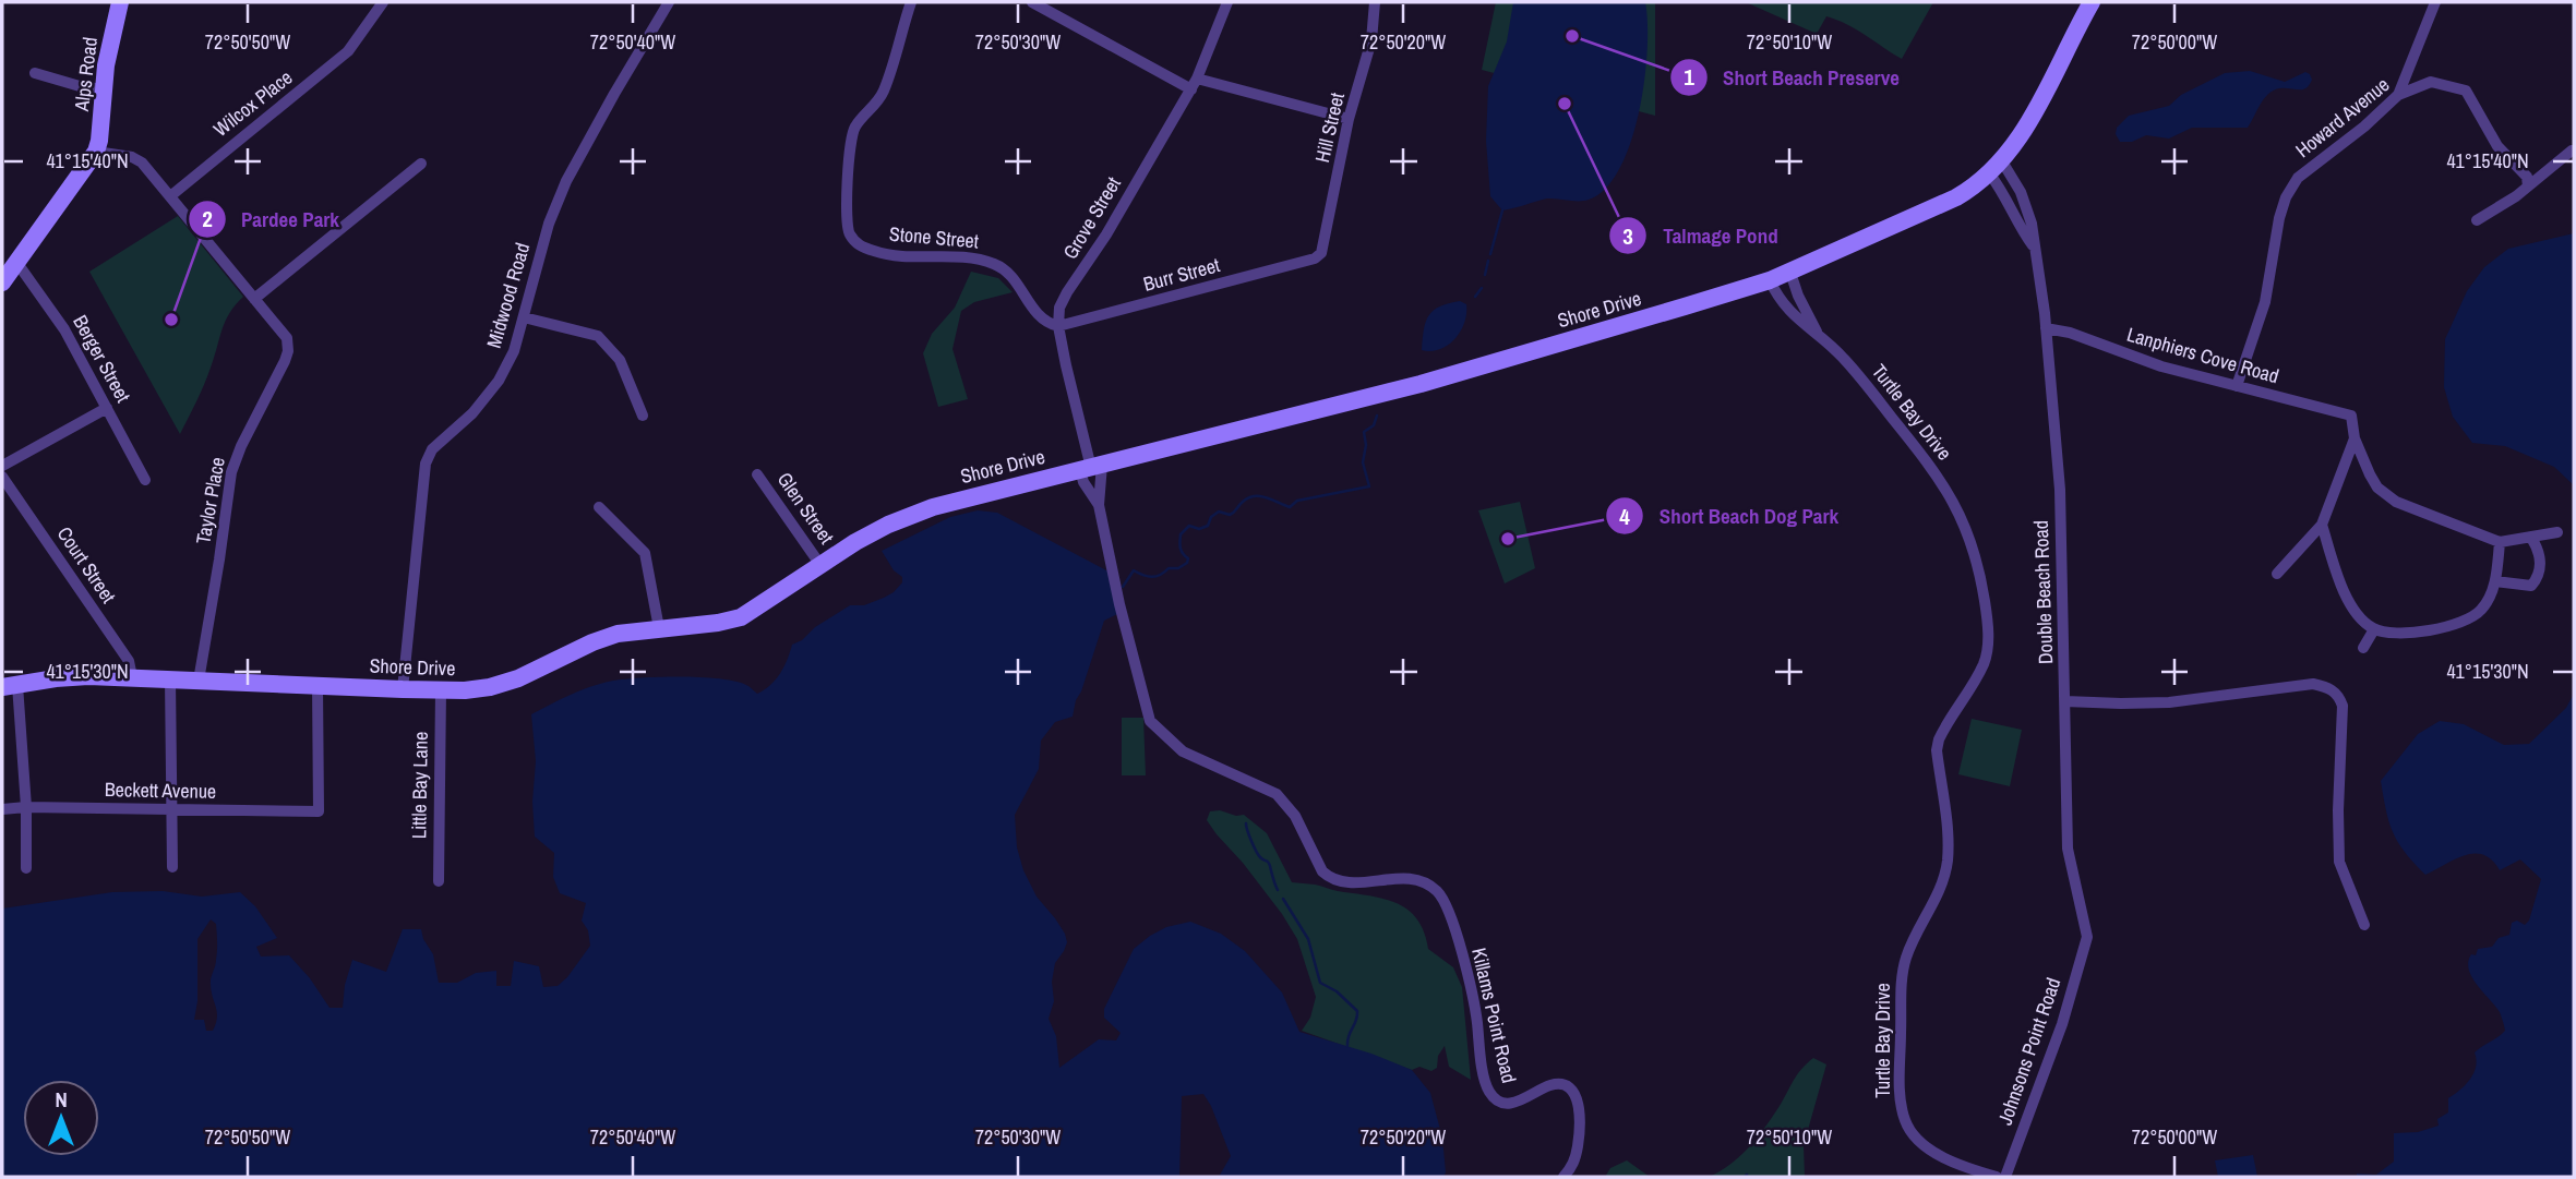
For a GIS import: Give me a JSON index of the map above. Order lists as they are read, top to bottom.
{
  "streets": {
    "main road": ["Alps Road", "Shore Drive"],
    "street": [
      "Wilcox Place",
      "Howard Avenue",
      "Hill Street",
      "Grove Street",
      "Stone Street",
      "Burr Street",
      "Midwood Road",
      "Lanphiers Cove Road",
      "Berger Street",
      "Turtle Bay Drive",
      "Taylor Place",
      "Glen Street",
      "Court Street",
      "Double Beach Road",
      "Little Bay Lane",
      "Beckett Avenue",
      "Killams Point Road",
      "Johnsons Point Road"
    ]
  },
  "crossings": [
    ["Howard Avenue", "Lanphiers Cove Road"],
    ["Hill Street", "Burr Street"],
    ["Grove Street", "Stone Street"],
    ["Grove Street", "Burr Street"],
    ["Grove Street", "Shore Drive"],
    ["Grove Street", "Killams Point Road"],
    ["Stone Street", "Burr Street"],
    ["Midwood Road", "Shore Drive"],
    ["Shore Drive", "Turtle Bay Drive"],
    ["Shore Drive", "Taylor Place"],
    ["Shore Drive", "Glen Street"],
    ["Shore Drive", "Court Street"],
    ["Shore Drive", "Double Beach Road"],
    ["Shore Drive", "Little Bay Lane"],
    ["Shore Drive", "Beckett Avenue"],
    ["Shore Drive", "Killams Point Road"],
    ["Lanphiers Cove Road", "Double Beach Road"],
    ["Double Beach Road", "Johnsons Point Road"]
  ],
  "places": [
    "Short Beach Preserve",
    "Talmage Pond",
    "Pardee Park",
    "Short Beach Dog Park"
  ],
  "north": "top",
  "coordinates": [
    "72°50'50\"W",
    "72°50'40\"W",
    "72°50'30\"W",
    "72°50'20\"W",
    "72°50'10\"W",
    "72°50'00\"W",
    "41°15'40\"N",
    "41°15'30\"N"
  ]
}
